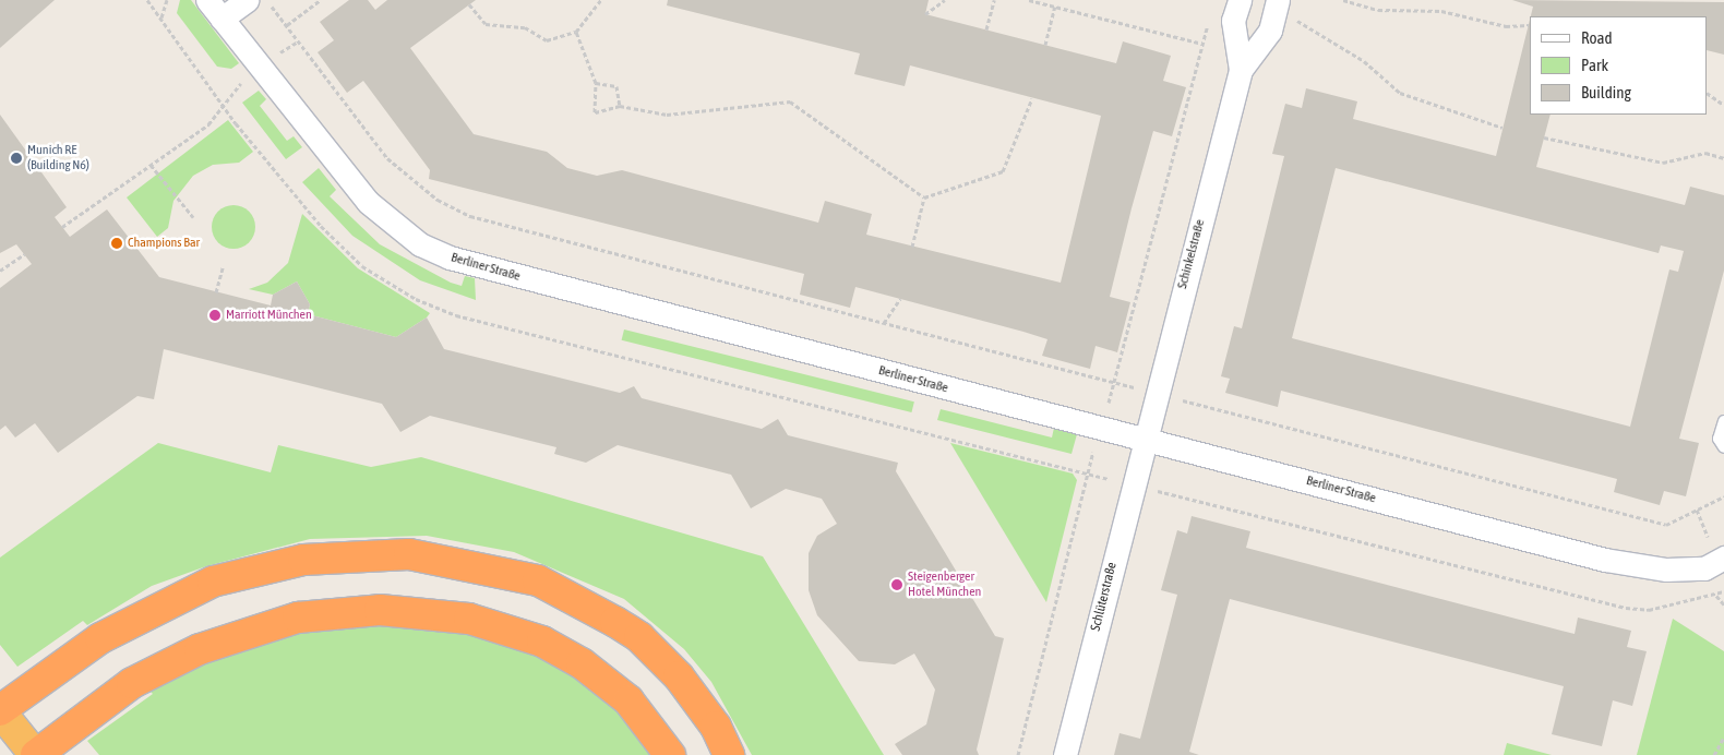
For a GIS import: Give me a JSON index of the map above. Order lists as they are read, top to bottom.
{
  "streets": {
    "street": ["Schinkelstraße", "Berliner Straße", "Schlüterstraße"]
  },
  "crossings": [
    ["Schinkelstraße", "Berliner Straße"],
    ["Schinkelstraße", "Schlüterstraße"],
    ["Berliner Straße", "Schlüterstraße"]
  ],
  "places": [
    "Munich RE (Building N6)",
    "Champions Bar",
    "Marriott München",
    "Steigenberger Hotel München"
  ],
  "legend": ["Road", "Park", "Building"]
}
